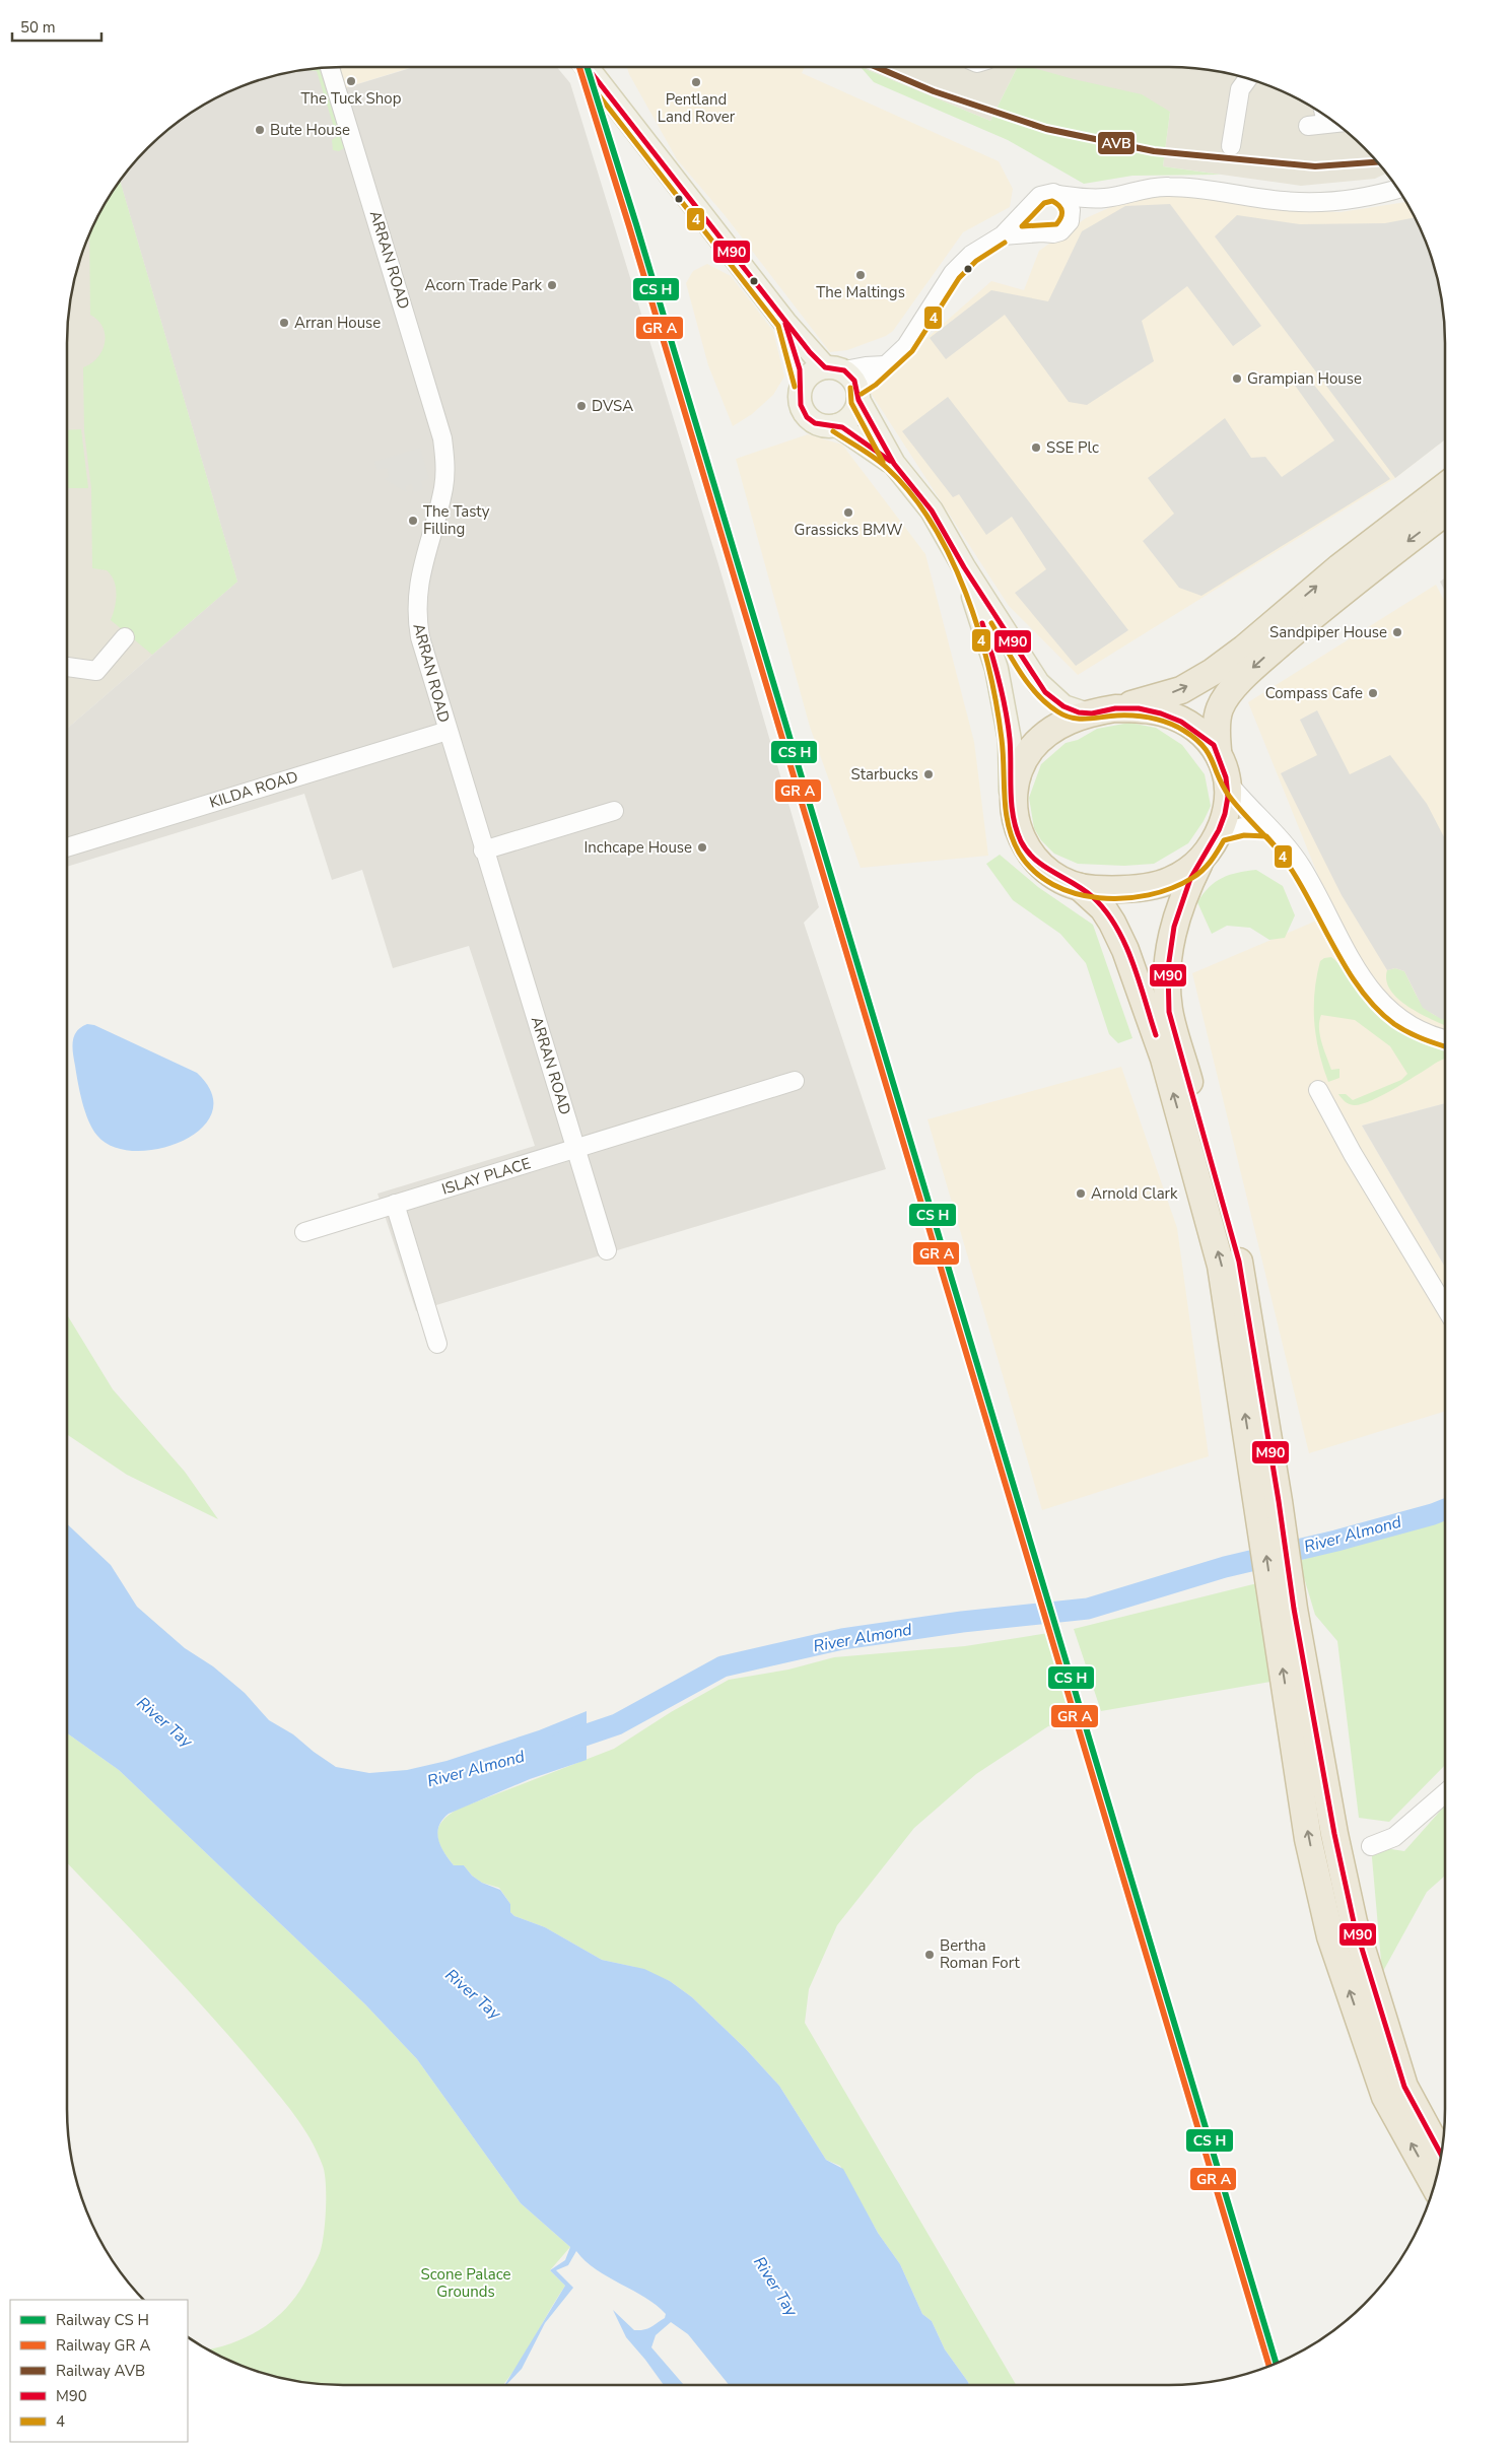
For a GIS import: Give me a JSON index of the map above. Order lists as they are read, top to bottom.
{
  "streets": {
    "street": ["ARRAN ROAD", "KILDA ROAD", "ISLAY PLACE"]
  },
  "crossings": [
    ["ARRAN ROAD", "KILDA ROAD"],
    ["ARRAN ROAD", "ISLAY PLACE"]
  ],
  "water": ["River Almond", "River Tay"],
  "parks": ["Scone Palace Grounds"],
  "places": [
    "The Tuck Shop",
    "Pentland Land Rover",
    "Bute House",
    "The Maltings",
    "Acorn Trade Park",
    "Arran House",
    "Grampian House",
    "DVSA",
    "SSE Plc",
    "Grassicks BMW",
    "The Tasty Filling",
    "Sandpiper House",
    "Compass Cafe",
    "Starbucks",
    "Inchcape House",
    "Arnold Clark",
    "Bertha Roman Fort"
  ],
  "lines": ["rail line AVB", "transit line M90", "transit line 4"],
  "legend": [
    "Railway CS H",
    "Railway GR A",
    "Railway AVB",
    "M90",
    "4"
  ],
  "scale_bar": "50 m"
}
